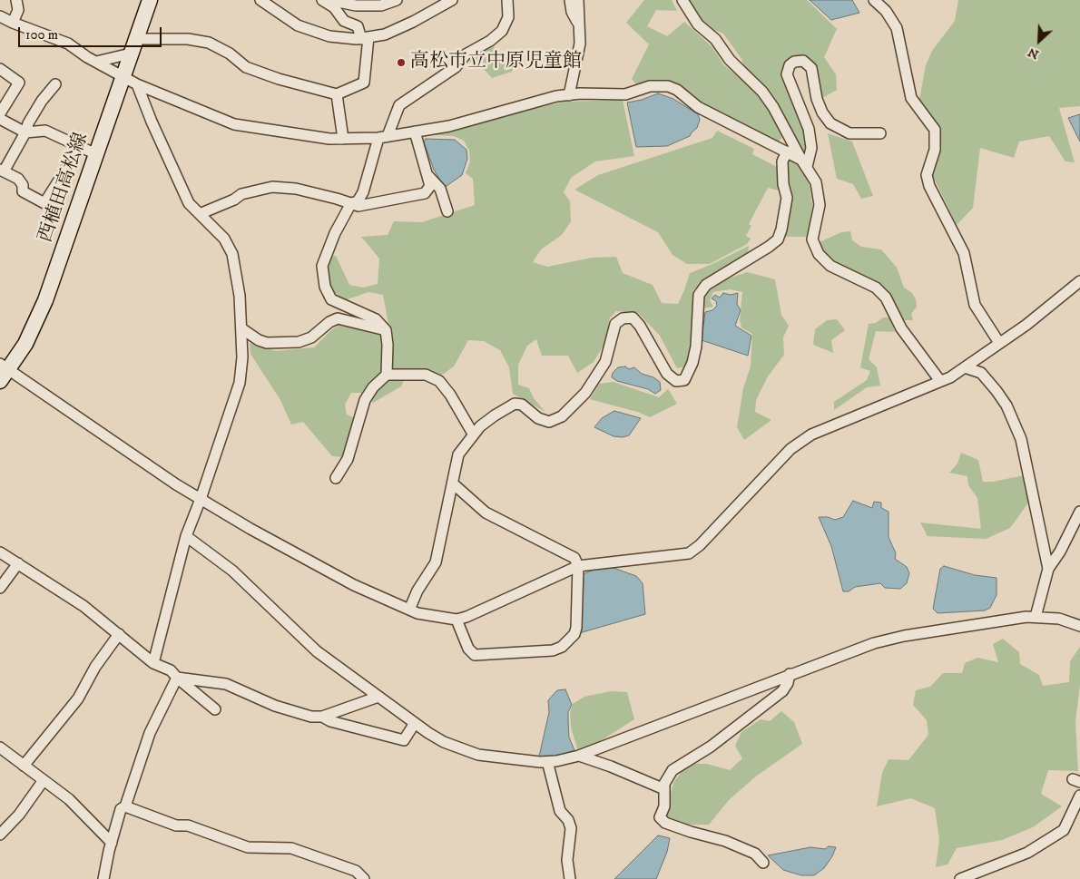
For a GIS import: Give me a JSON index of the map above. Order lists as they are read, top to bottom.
{
  "streets": {
    "main road": ["西植田高松線"]
  },
  "places": ["高松市立中原児童館"],
  "scale_bar": "100 m",
  "north": "bottom left"
}
